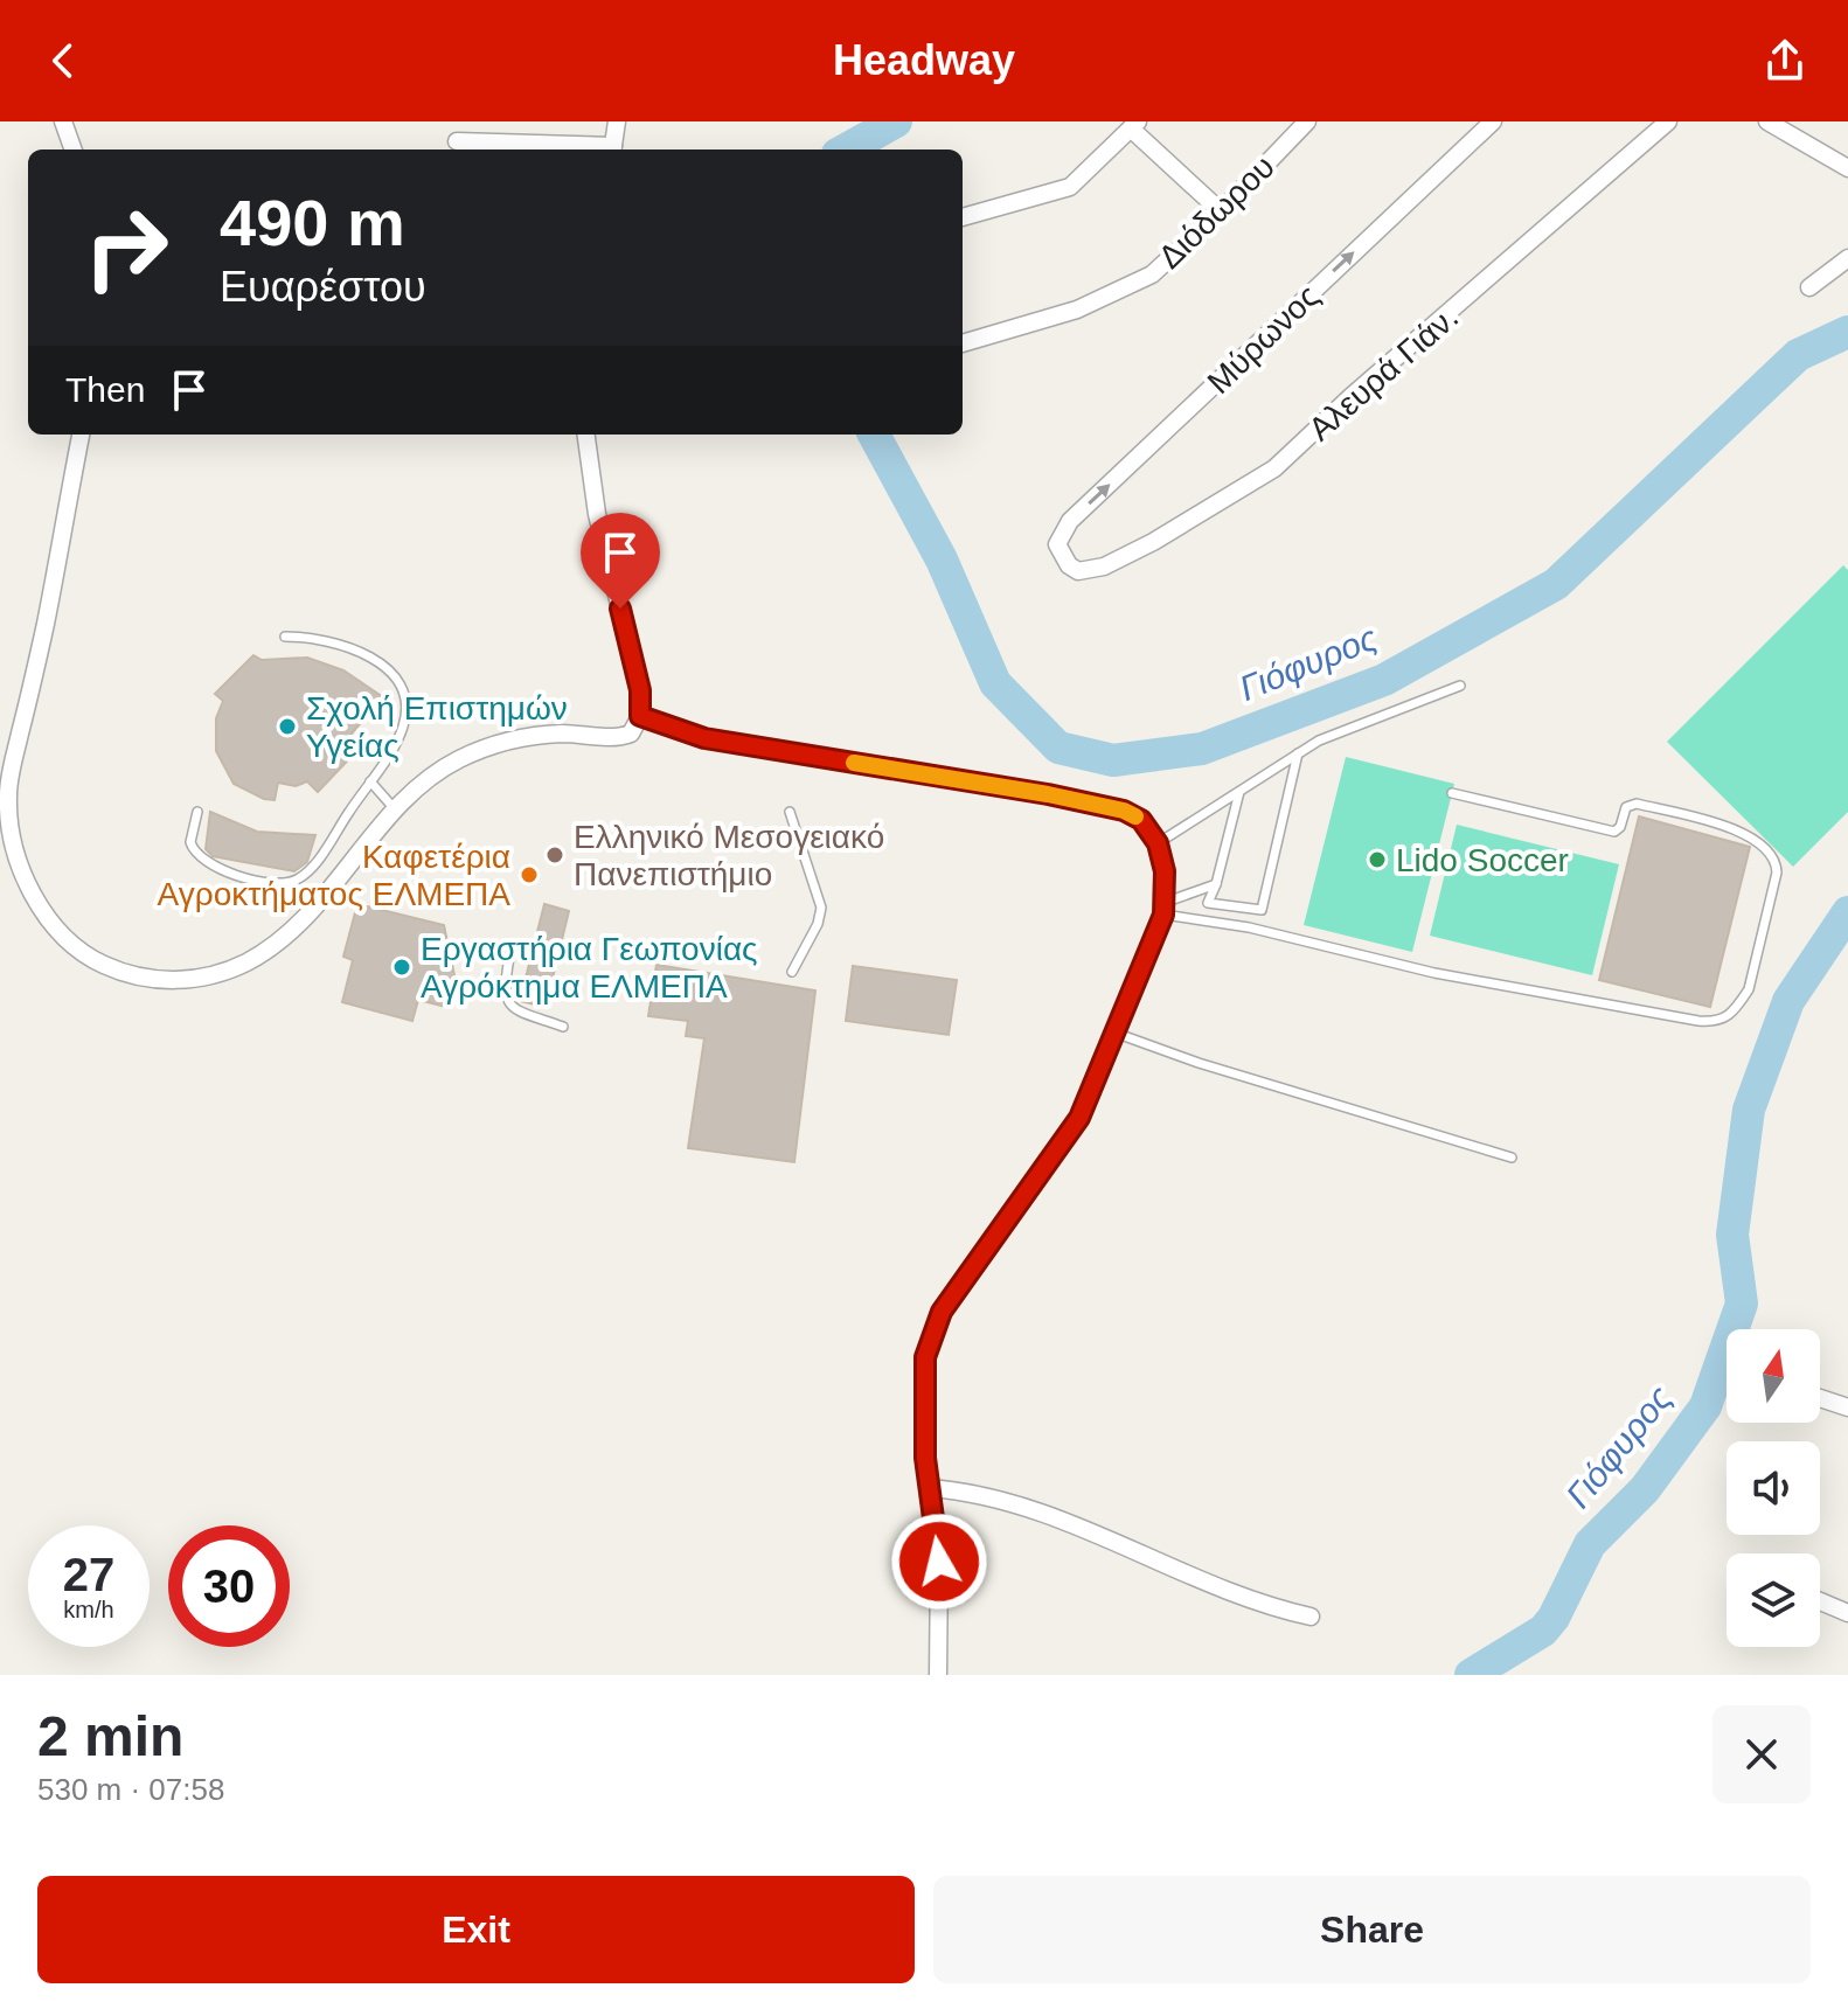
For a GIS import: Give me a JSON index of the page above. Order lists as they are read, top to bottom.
{
  "streets": {
    "street": ["Διόδωρου", "Μύρωνος", "Αλευρά Γιάν."]
  },
  "crossings": [
    ["Μύρωνος", "Αλευρά Γιάν."]
  ],
  "one_way": ["Μύρωνος"],
  "water": ["Γιόφυρος"],
  "places": [
    "Σχολή Επιστημών Υγείας",
    "Ελληνικό Μεσογειακό Πανεπιστήμιο",
    "Lido Soccer",
    "Καφετέρια Αγροκτήματος ΕΛΜΕΠΑ",
    "Εργαστήρια Γεωπονίας Αγρόκτημα ΕΛΜΕΠΑ"
  ],
  "north": "top",
  "page": {
    "header": "Headway",
    "turn": ["490 m", "Ευαρέστου"],
    "then": "Then",
    "speed": "27 km/h",
    "limit": "30",
    "heading": ["2 min", "530 m · 07:58"],
    "buttons": ["Exit", "Share"]
  }
}
